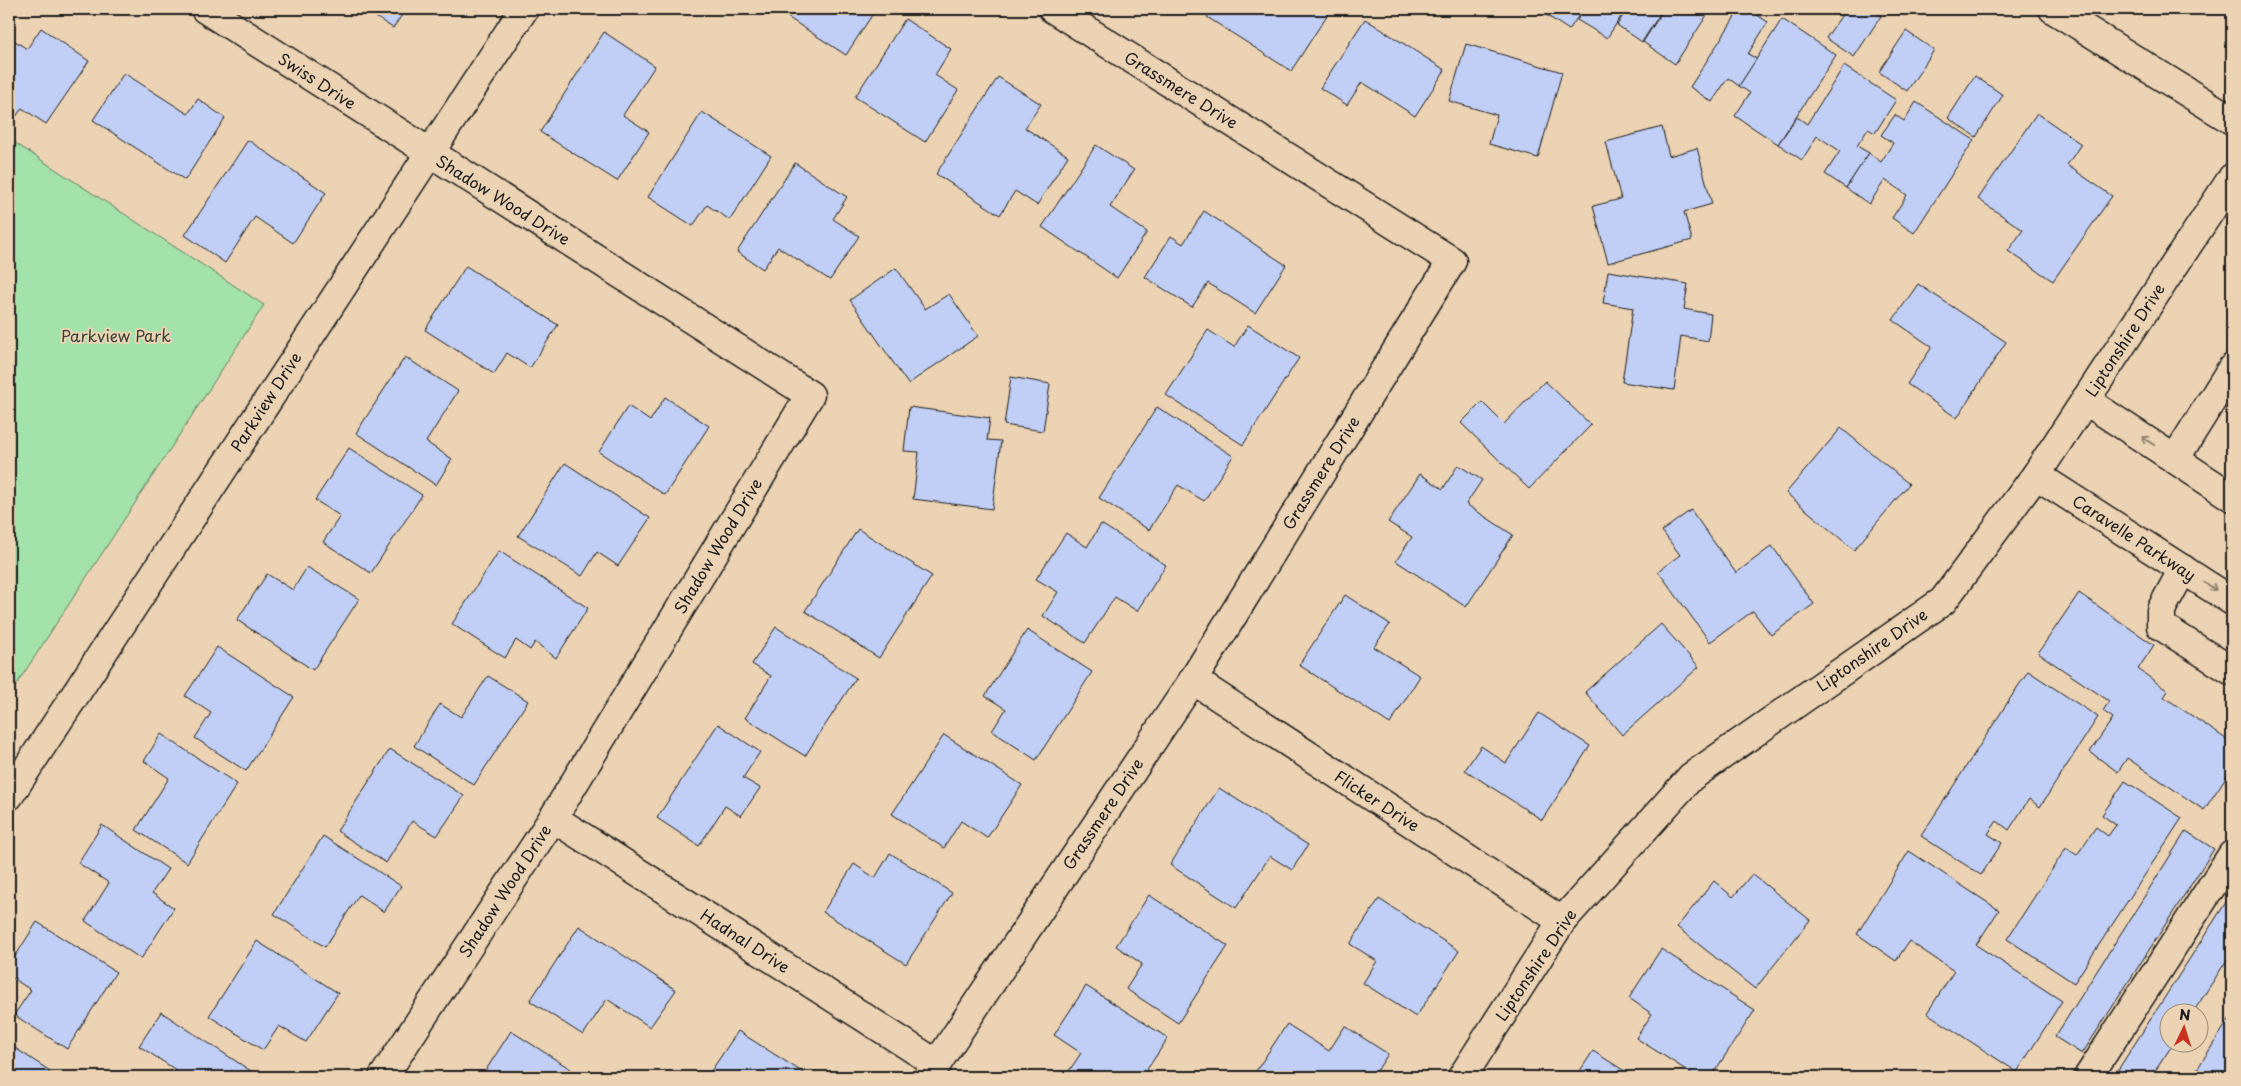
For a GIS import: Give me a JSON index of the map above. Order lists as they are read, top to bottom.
{
  "streets": {
    "street": [
      "Swiss Drive",
      "Grassmere Drive",
      "Shadow Wood Drive",
      "Liptonshire Drive",
      "Parkview Drive",
      "Caravelle Parkway",
      "Flicker Drive",
      "Hadnal Drive"
    ]
  },
  "crossings": [
    ["Swiss Drive", "Shadow Wood Drive"],
    ["Swiss Drive", "Parkview Drive"],
    ["Grassmere Drive", "Flicker Drive"],
    ["Grassmere Drive", "Hadnal Drive"],
    ["Shadow Wood Drive", "Parkview Drive"],
    ["Shadow Wood Drive", "Hadnal Drive"],
    ["Liptonshire Drive", "Caravelle Parkway"],
    ["Liptonshire Drive", "Flicker Drive"]
  ],
  "parks": ["Parkview Park"],
  "north": "top"
}
